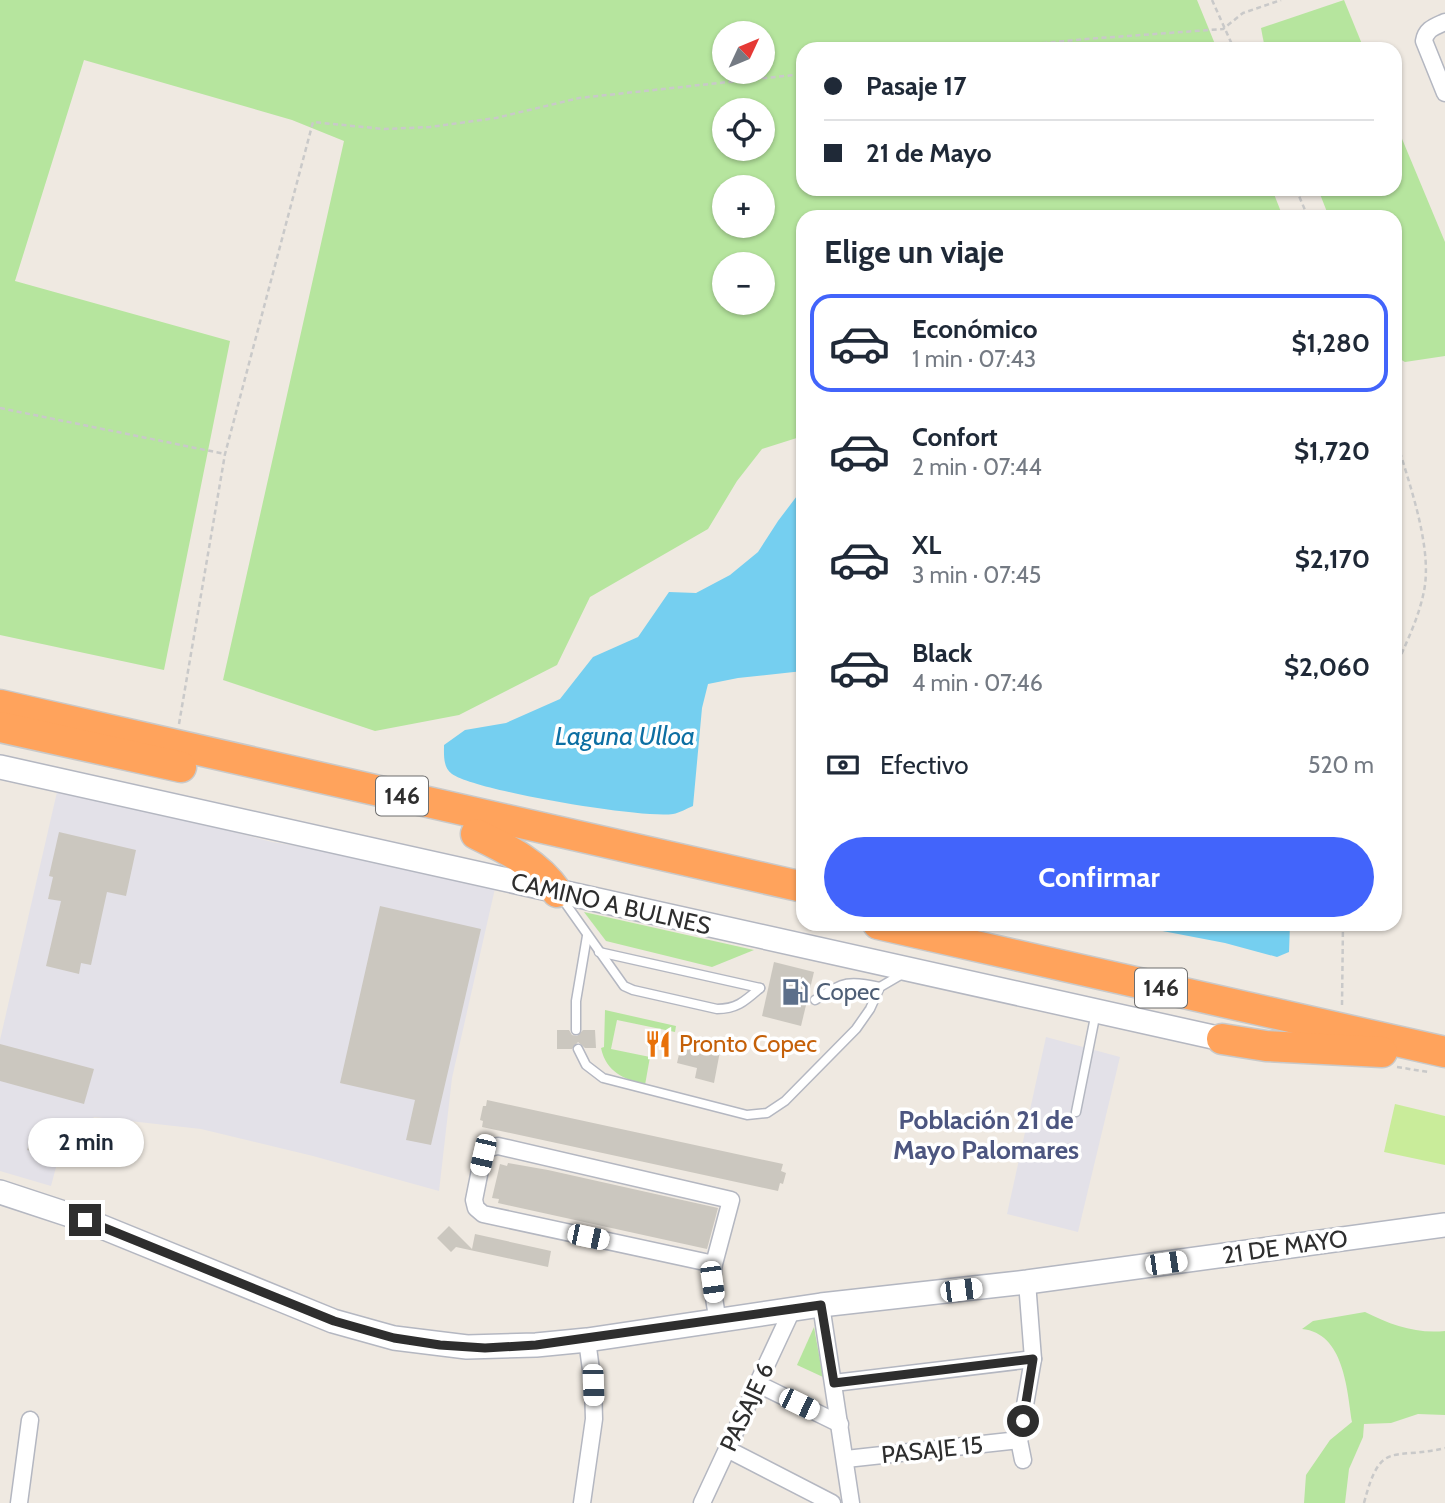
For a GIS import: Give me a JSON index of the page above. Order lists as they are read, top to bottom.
{
  "streets": {
    "highway": ["146"],
    "street": [
      "CAMINO A BULNES",
      "21 DE MAYO",
      "PASAJE 6",
      "PASAJE 15"
    ]
  },
  "crossings": [
    ["21 DE MAYO", "PASAJE 6"]
  ],
  "districts": ["Población 21 de Mayo Palomares"],
  "water": ["Laguna Ulloa"],
  "places": {
    "fuel station": ["Copec"],
    "restaurant": ["Pronto Copec"]
  },
  "north": "top right",
  "page": {
    "map_buttons": ["+", "−"],
    "banner": ["Pasaje 17", "21 de Mayo"],
    "heading": "Elige un viaje",
    "list": [
      {
        "name": "Económico",
        "note": "1 min · 07:43",
        "value": "$1,280"
      },
      {
        "name": "Confort",
        "note": "2 min · 07:44",
        "value": "$1,720"
      },
      {
        "name": "XL",
        "note": "3 min · 07:45",
        "value": "$2,170"
      },
      {
        "name": "Black",
        "note": "4 min · 07:46",
        "value": "$2,060"
      }
    ],
    "pay": ["Efectivo", "520 m"],
    "buttons": "Confirmar",
    "bubble": "2 min"
  }
}
